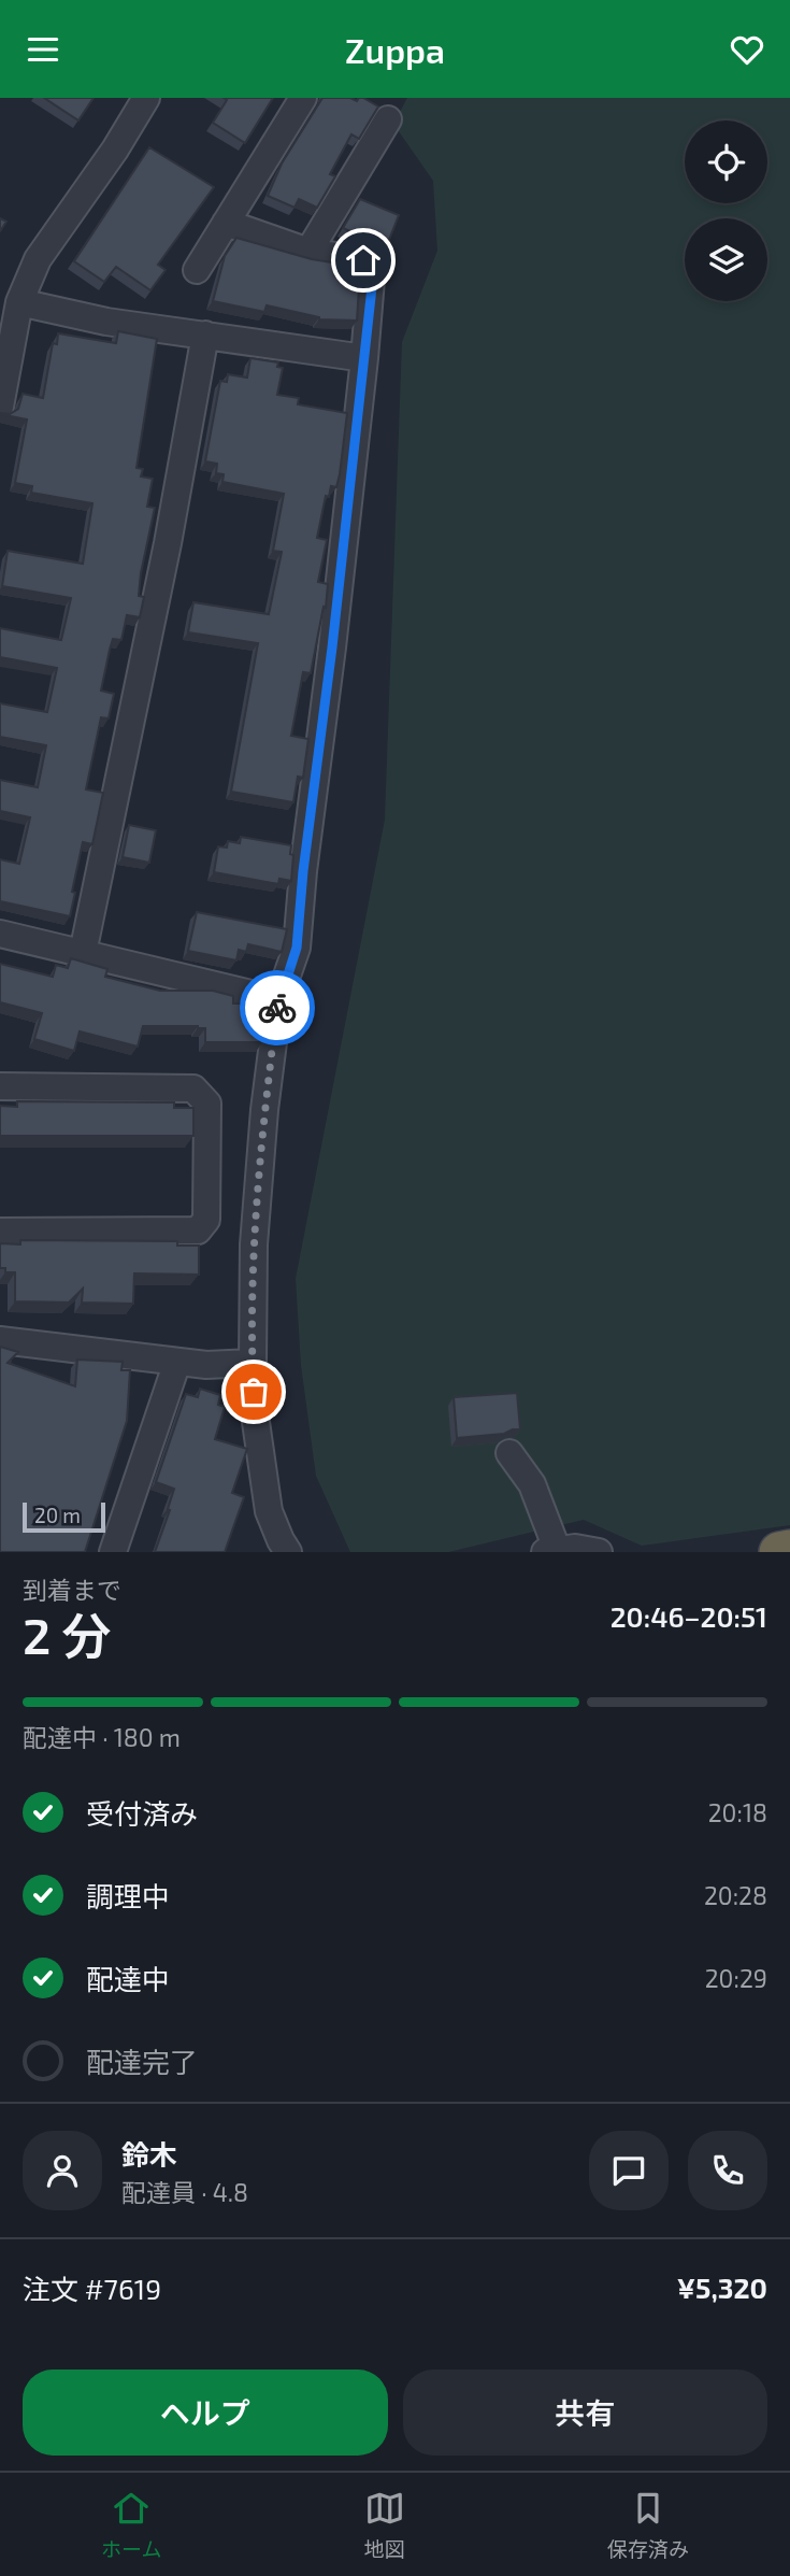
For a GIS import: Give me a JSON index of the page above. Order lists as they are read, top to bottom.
{
  "scale_bar": "20 m",
  "page": {
    "header": "Zuppa",
    "scale": "20 m",
    "heading": ["2 分", "到着まで", "20:46–20:51"],
    "panel": [
      "鈴木",
      "配達員 · 4.8",
      "注文 #7619",
      "¥5,320"
    ],
    "bar": "配達中 · 180 m",
    "list": [
      ["受付済み", "20:18"],
      ["調理中", "20:28"],
      ["配達中", "20:29"],
      "配達完了"
    ],
    "buttons": ["ヘルプ", "共有"],
    "tabs": ["ホーム", "地図", "保存済み"]
  }
}
